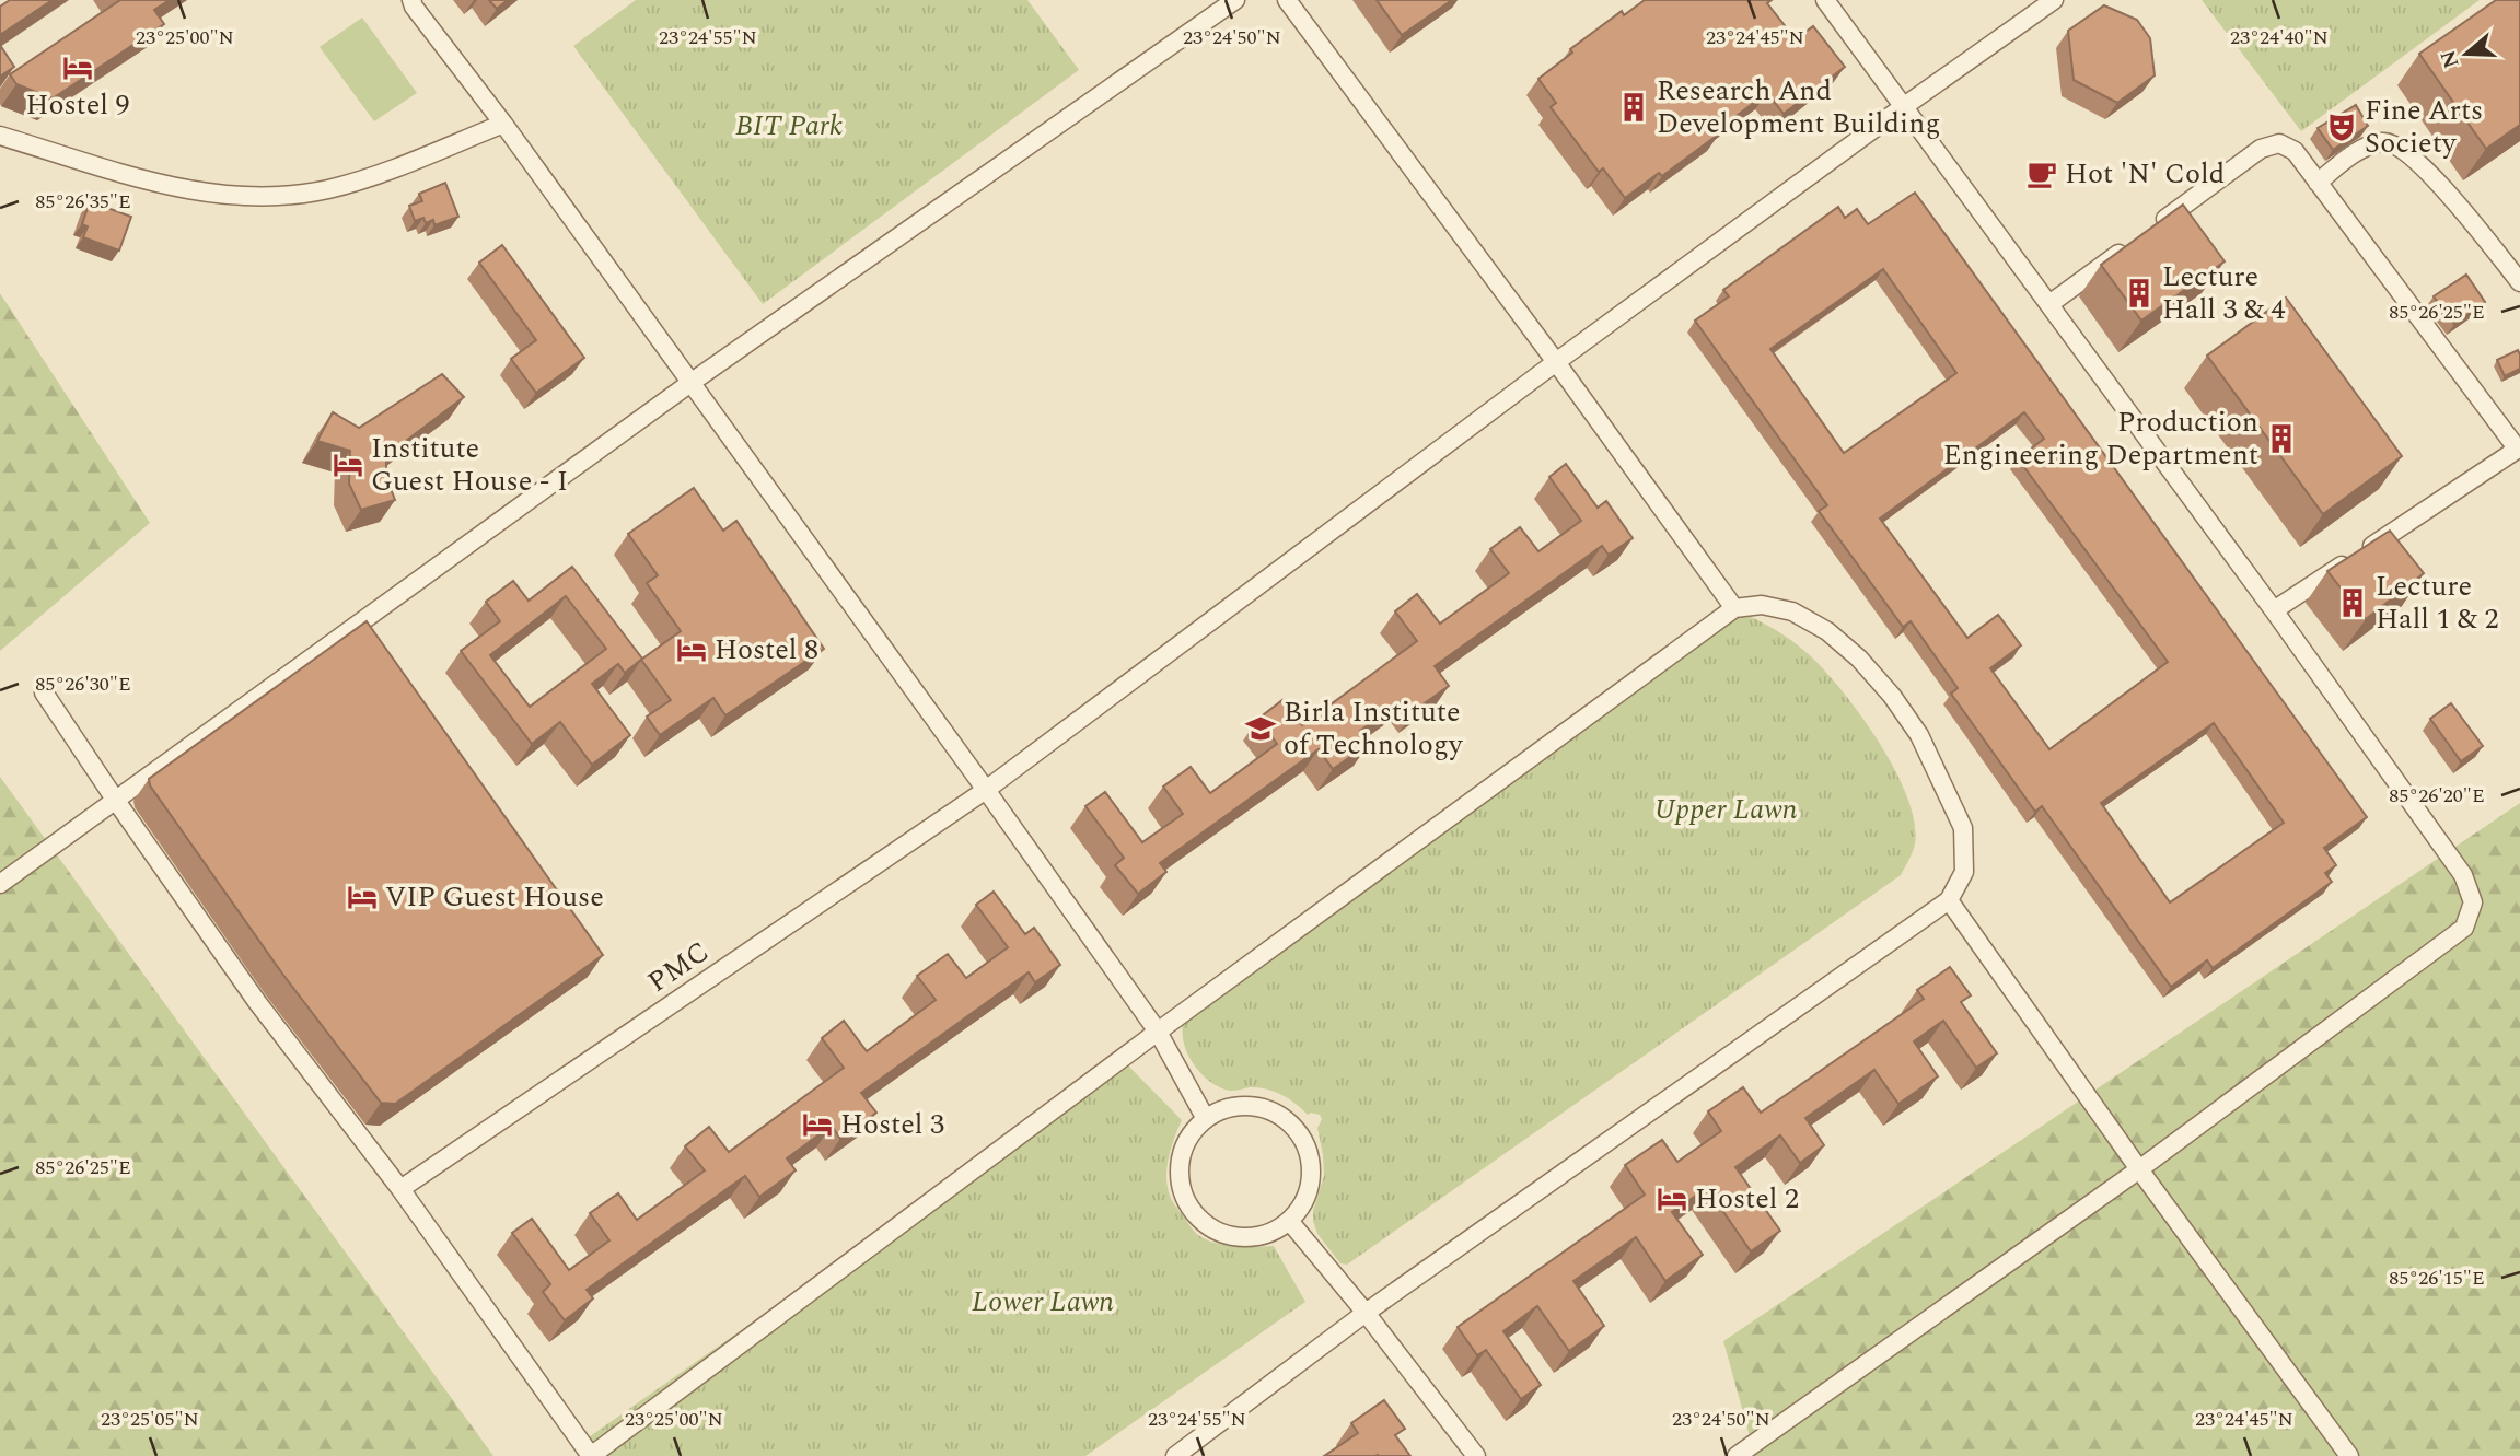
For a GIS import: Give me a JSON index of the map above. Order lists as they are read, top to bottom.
{
  "streets": {
    "street": ["PMC"]
  },
  "parks": ["BIT Park", "Upper Lawn", "Lower Lawn"],
  "places": {
    "hotel": [
      "Hostel 9",
      "Institute Guest House - I",
      "Hostel 8",
      "VIP Guest House",
      "Hostel 3",
      "Hostel 2"
    ],
    "building": [
      "Research And Development Building",
      "Lecture Hall 3 & 4",
      "Production Engineering Department",
      "Lecture Hall 1 & 2"
    ],
    "theatre": ["Fine Arts Society"],
    "cafe": ["Hot 'N' Cold"],
    "school or university": ["Birla Institute of Technology"]
  },
  "north": "left",
  "coordinates": [
    "23°25'00\"N",
    "23°24'55\"N",
    "23°24'50\"N",
    "23°24'45\"N",
    "23°24'40\"N",
    "85°26'35\"E",
    "85°26'25\"E",
    "85°26'30\"E",
    "85°26'20\"E",
    "85°26'15\"E",
    "23°25'05\"N"
  ]
}
